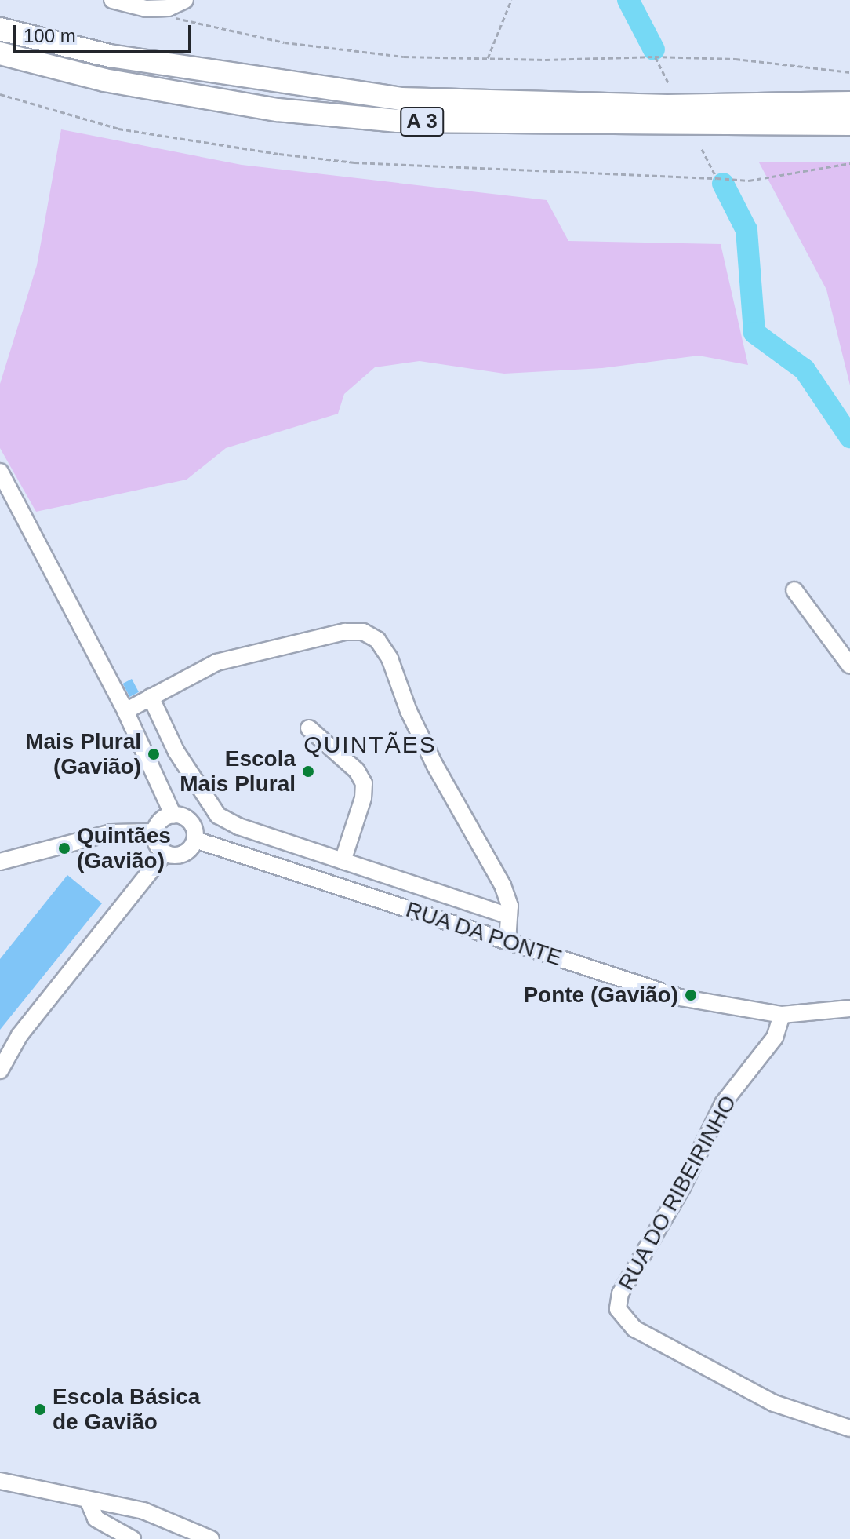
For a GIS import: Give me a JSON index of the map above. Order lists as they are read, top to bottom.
{
  "streets": {
    "highway": ["A 3"],
    "street": ["RUA DA PONTE", "RUA DO RIBEIRINHO"]
  },
  "crossings": [
    ["RUA DA PONTE", "RUA DO RIBEIRINHO"]
  ],
  "districts": ["QUINTÃES"],
  "places": [
    "Mais Plural (Gavião)",
    "Escola Mais Plural",
    "Quintães (Gavião)",
    "Ponte (Gavião)",
    "Escola Básica de Gavião"
  ],
  "scale_bar": "100 m"
}
